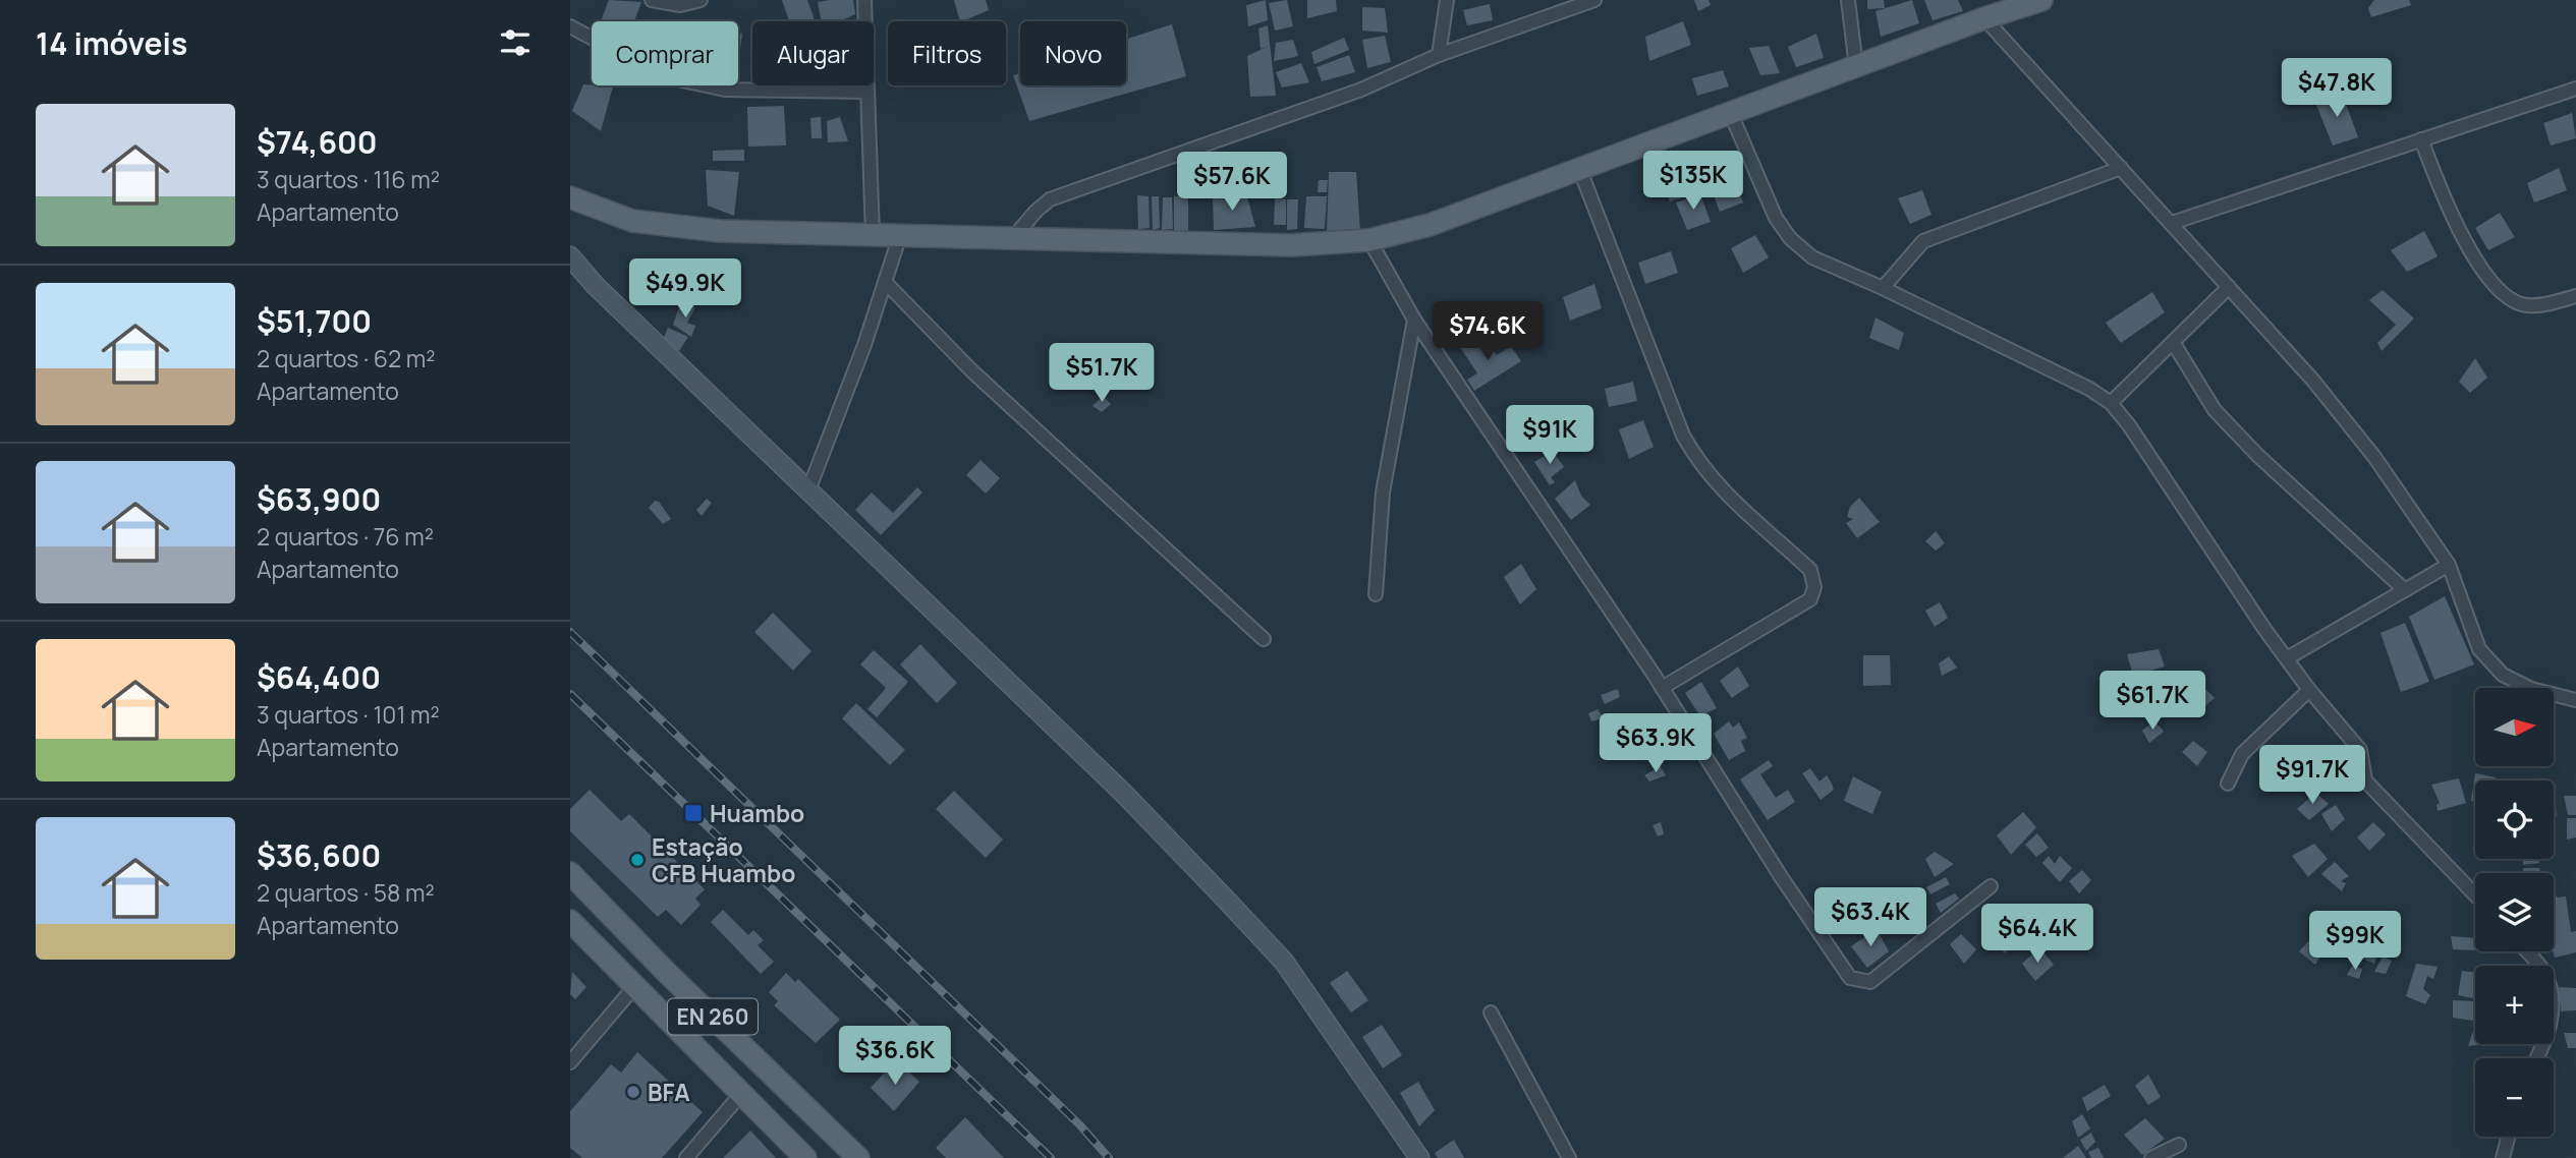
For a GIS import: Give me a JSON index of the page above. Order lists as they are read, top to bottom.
{
  "streets": {
    "main road": ["EN 260"]
  },
  "places": {
    "transit": ["Huambo"],
    "other": ["Estação CFB Huambo", "BFA"]
  },
  "north": "right",
  "page": {
    "heading": "14 imóveis",
    "chip": [
      "Comprar",
      "Alugar",
      "Filtros",
      "Novo"
    ],
    "price": [
      "$47.8K",
      "$135K",
      "$57.6K",
      "$49.9K",
      "$74.6K",
      "$51.7K",
      "$91K",
      "$61.7K",
      "$63.9K",
      "$91.7K",
      "$63.4K",
      "$64.4K",
      "$99K",
      "$36.6K"
    ],
    "list": [
      {
        "name": "$74,600",
        "note": "3 quartos · 116 m² · Apartamento"
      },
      {
        "name": "$51,700",
        "note": "2 quartos · 62 m² · Apartamento"
      },
      {
        "name": "$63,900",
        "note": "2 quartos · 76 m² · Apartamento"
      },
      {
        "name": "$64,400",
        "note": "3 quartos · 101 m² · Apartamento"
      },
      {
        "name": "$36,600",
        "note": "2 quartos · 58 m² · Apartamento"
      }
    ],
    "map_buttons": ["+", "−"]
  }
}
